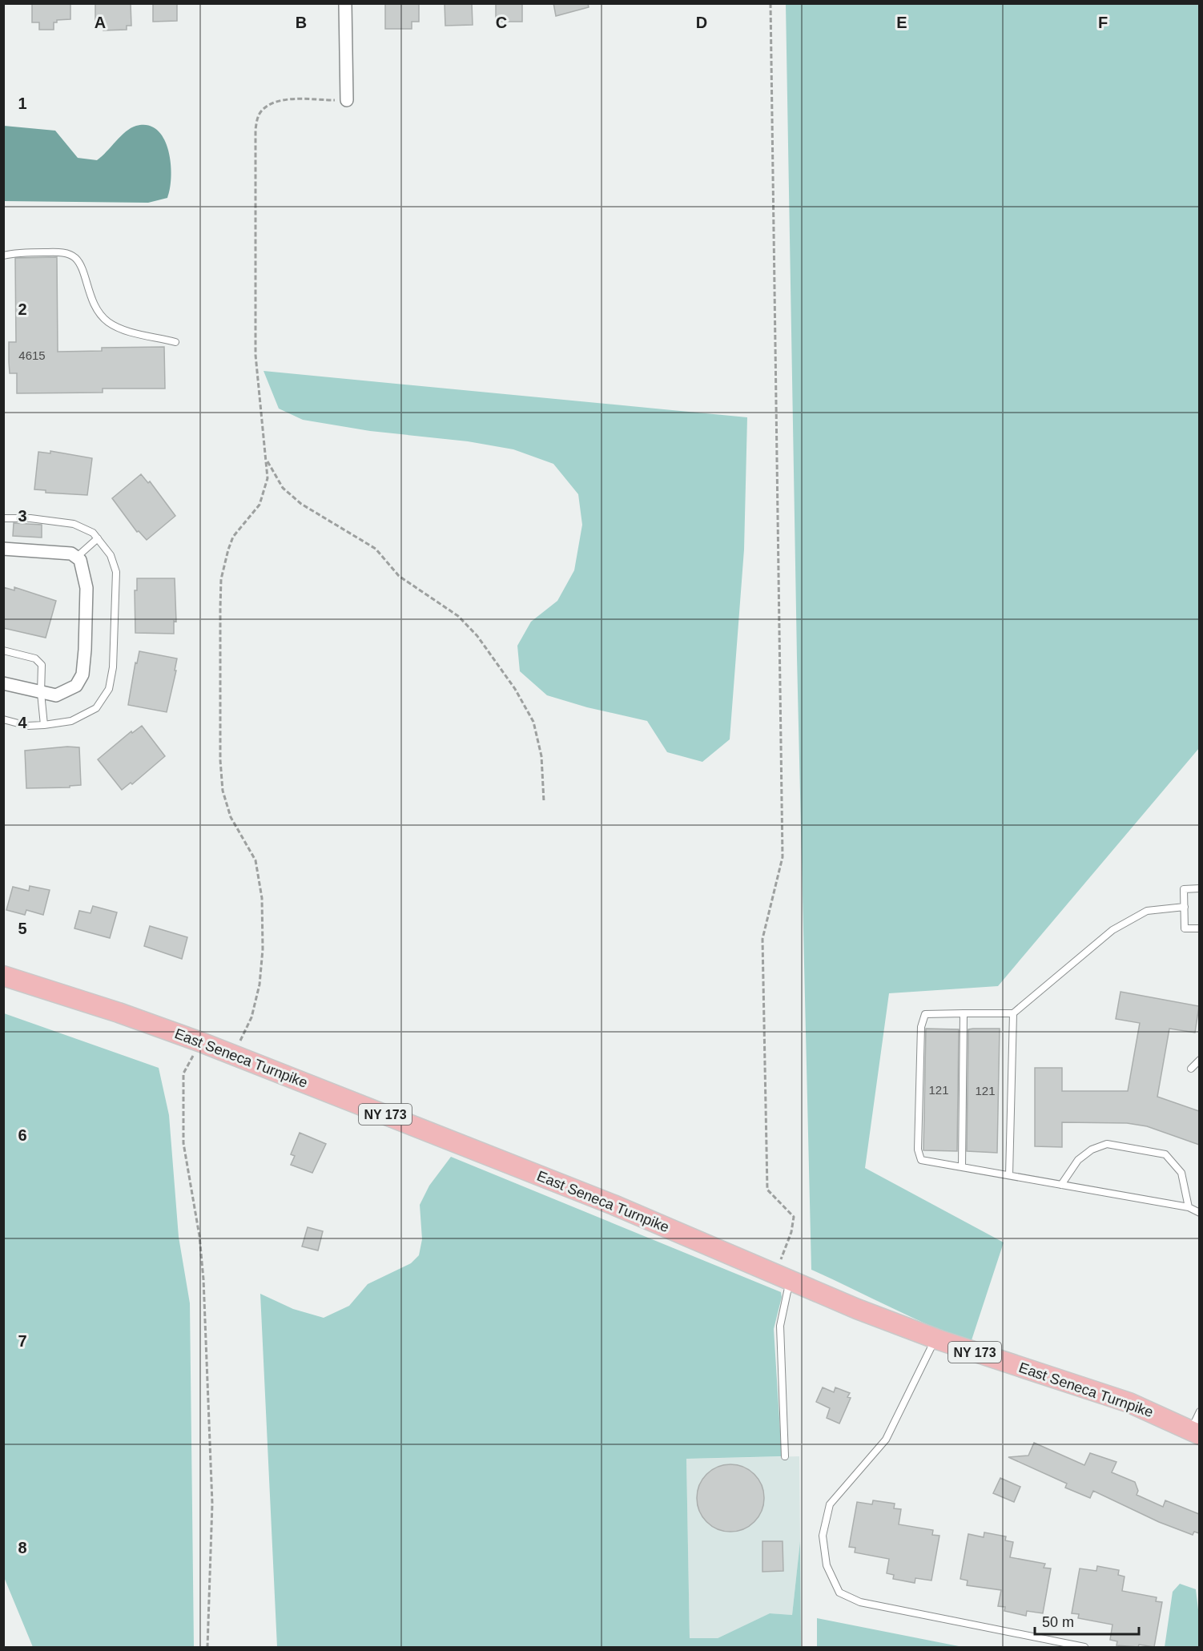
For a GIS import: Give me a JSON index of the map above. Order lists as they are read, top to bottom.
{
  "streets": {
    "main road": ["East Seneca Turnpike", "NY 173"]
  },
  "house_numbers": ["4615", "121", "121"],
  "scale_bar": "50 m",
  "grid": {
    "columns": [
      "A",
      "B",
      "C",
      "D",
      "E",
      "F"
    ],
    "rows": [
      "1",
      "2",
      "3",
      "4",
      "5",
      "6",
      "7",
      "8"
    ]
  }
}
